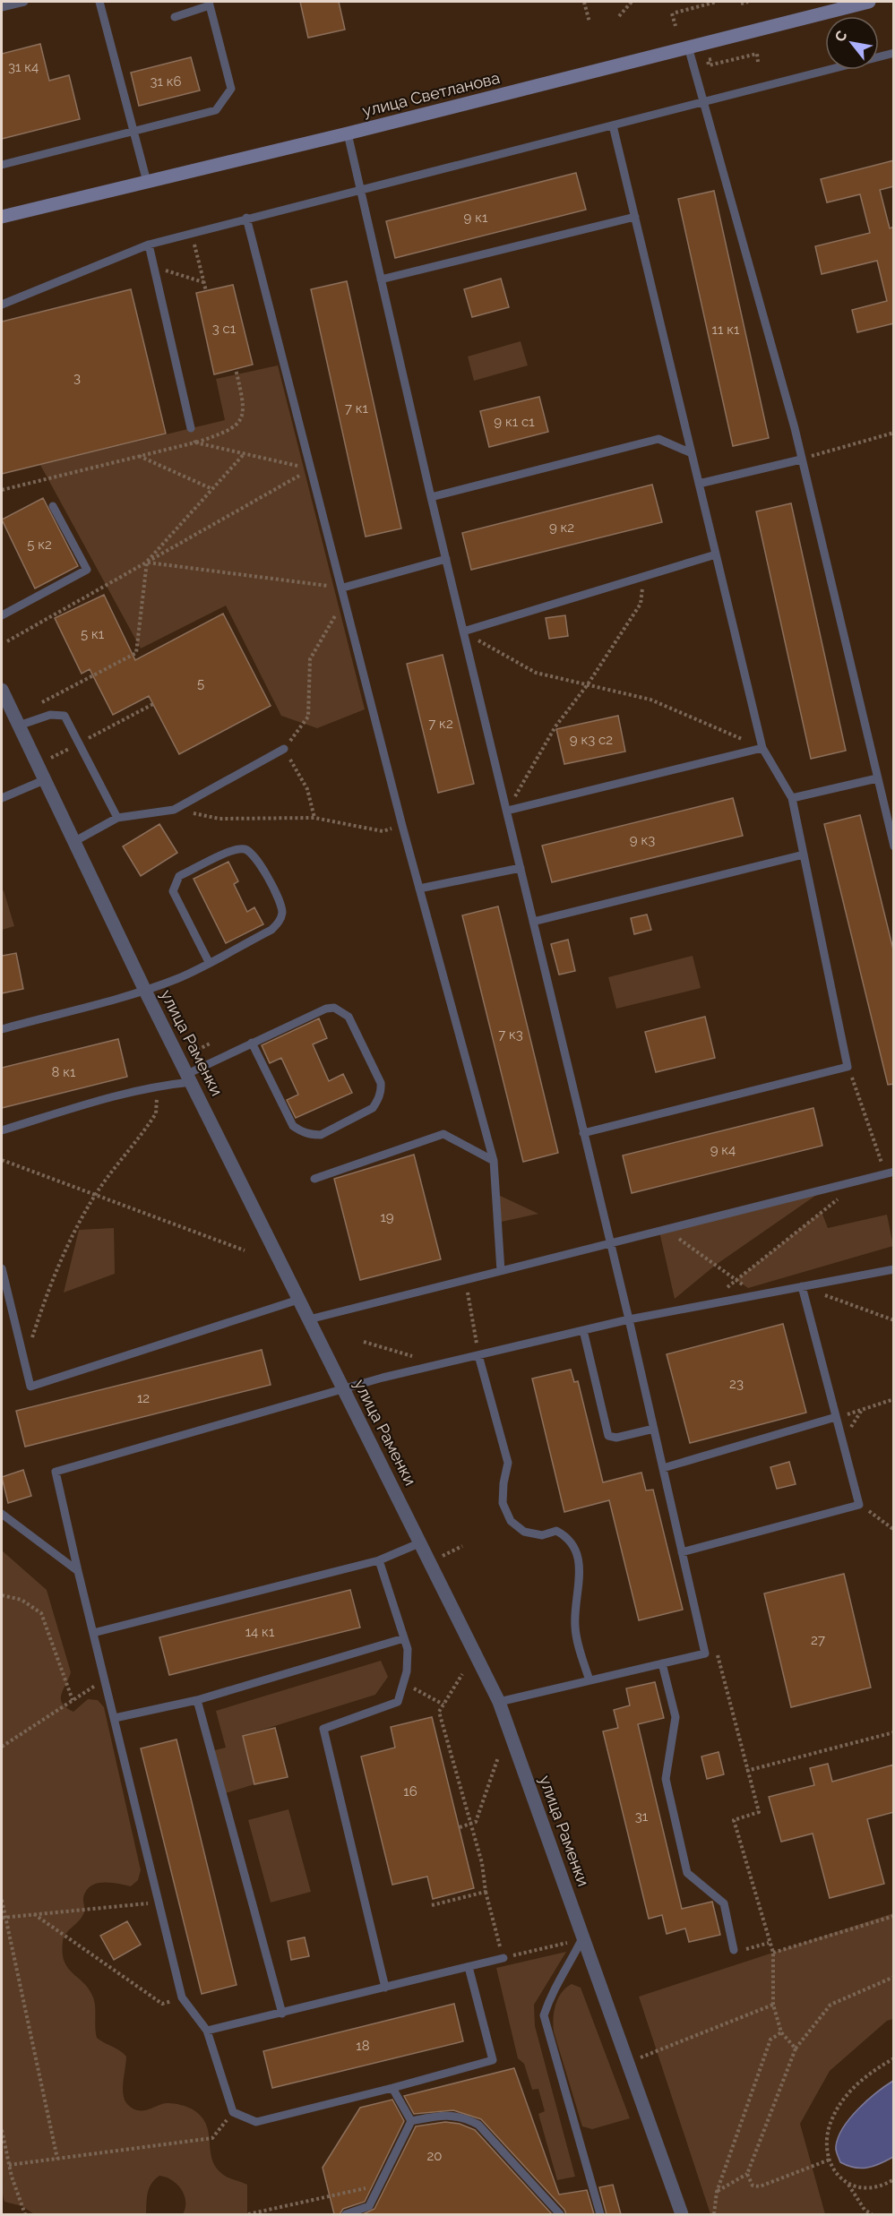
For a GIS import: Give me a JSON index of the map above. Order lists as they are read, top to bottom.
{
  "streets": {
    "street": ["улица Светланова", "улица Раменки"]
  },
  "house_numbers": [
    "31 к4",
    "31 к6",
    "9 к1",
    "3 с1",
    "11 к1",
    "3",
    "7 к1",
    "9 к1 с1",
    "9 к2",
    "5 к2",
    "5 к1",
    "5",
    "7 к2",
    "9 к3 с2",
    "9 к3",
    "7 к3",
    "8 к1",
    "9 к4",
    "19",
    "23",
    "12",
    "14 к1",
    "27",
    "16",
    "31",
    "18",
    "20"
  ],
  "north": "top left"
}
